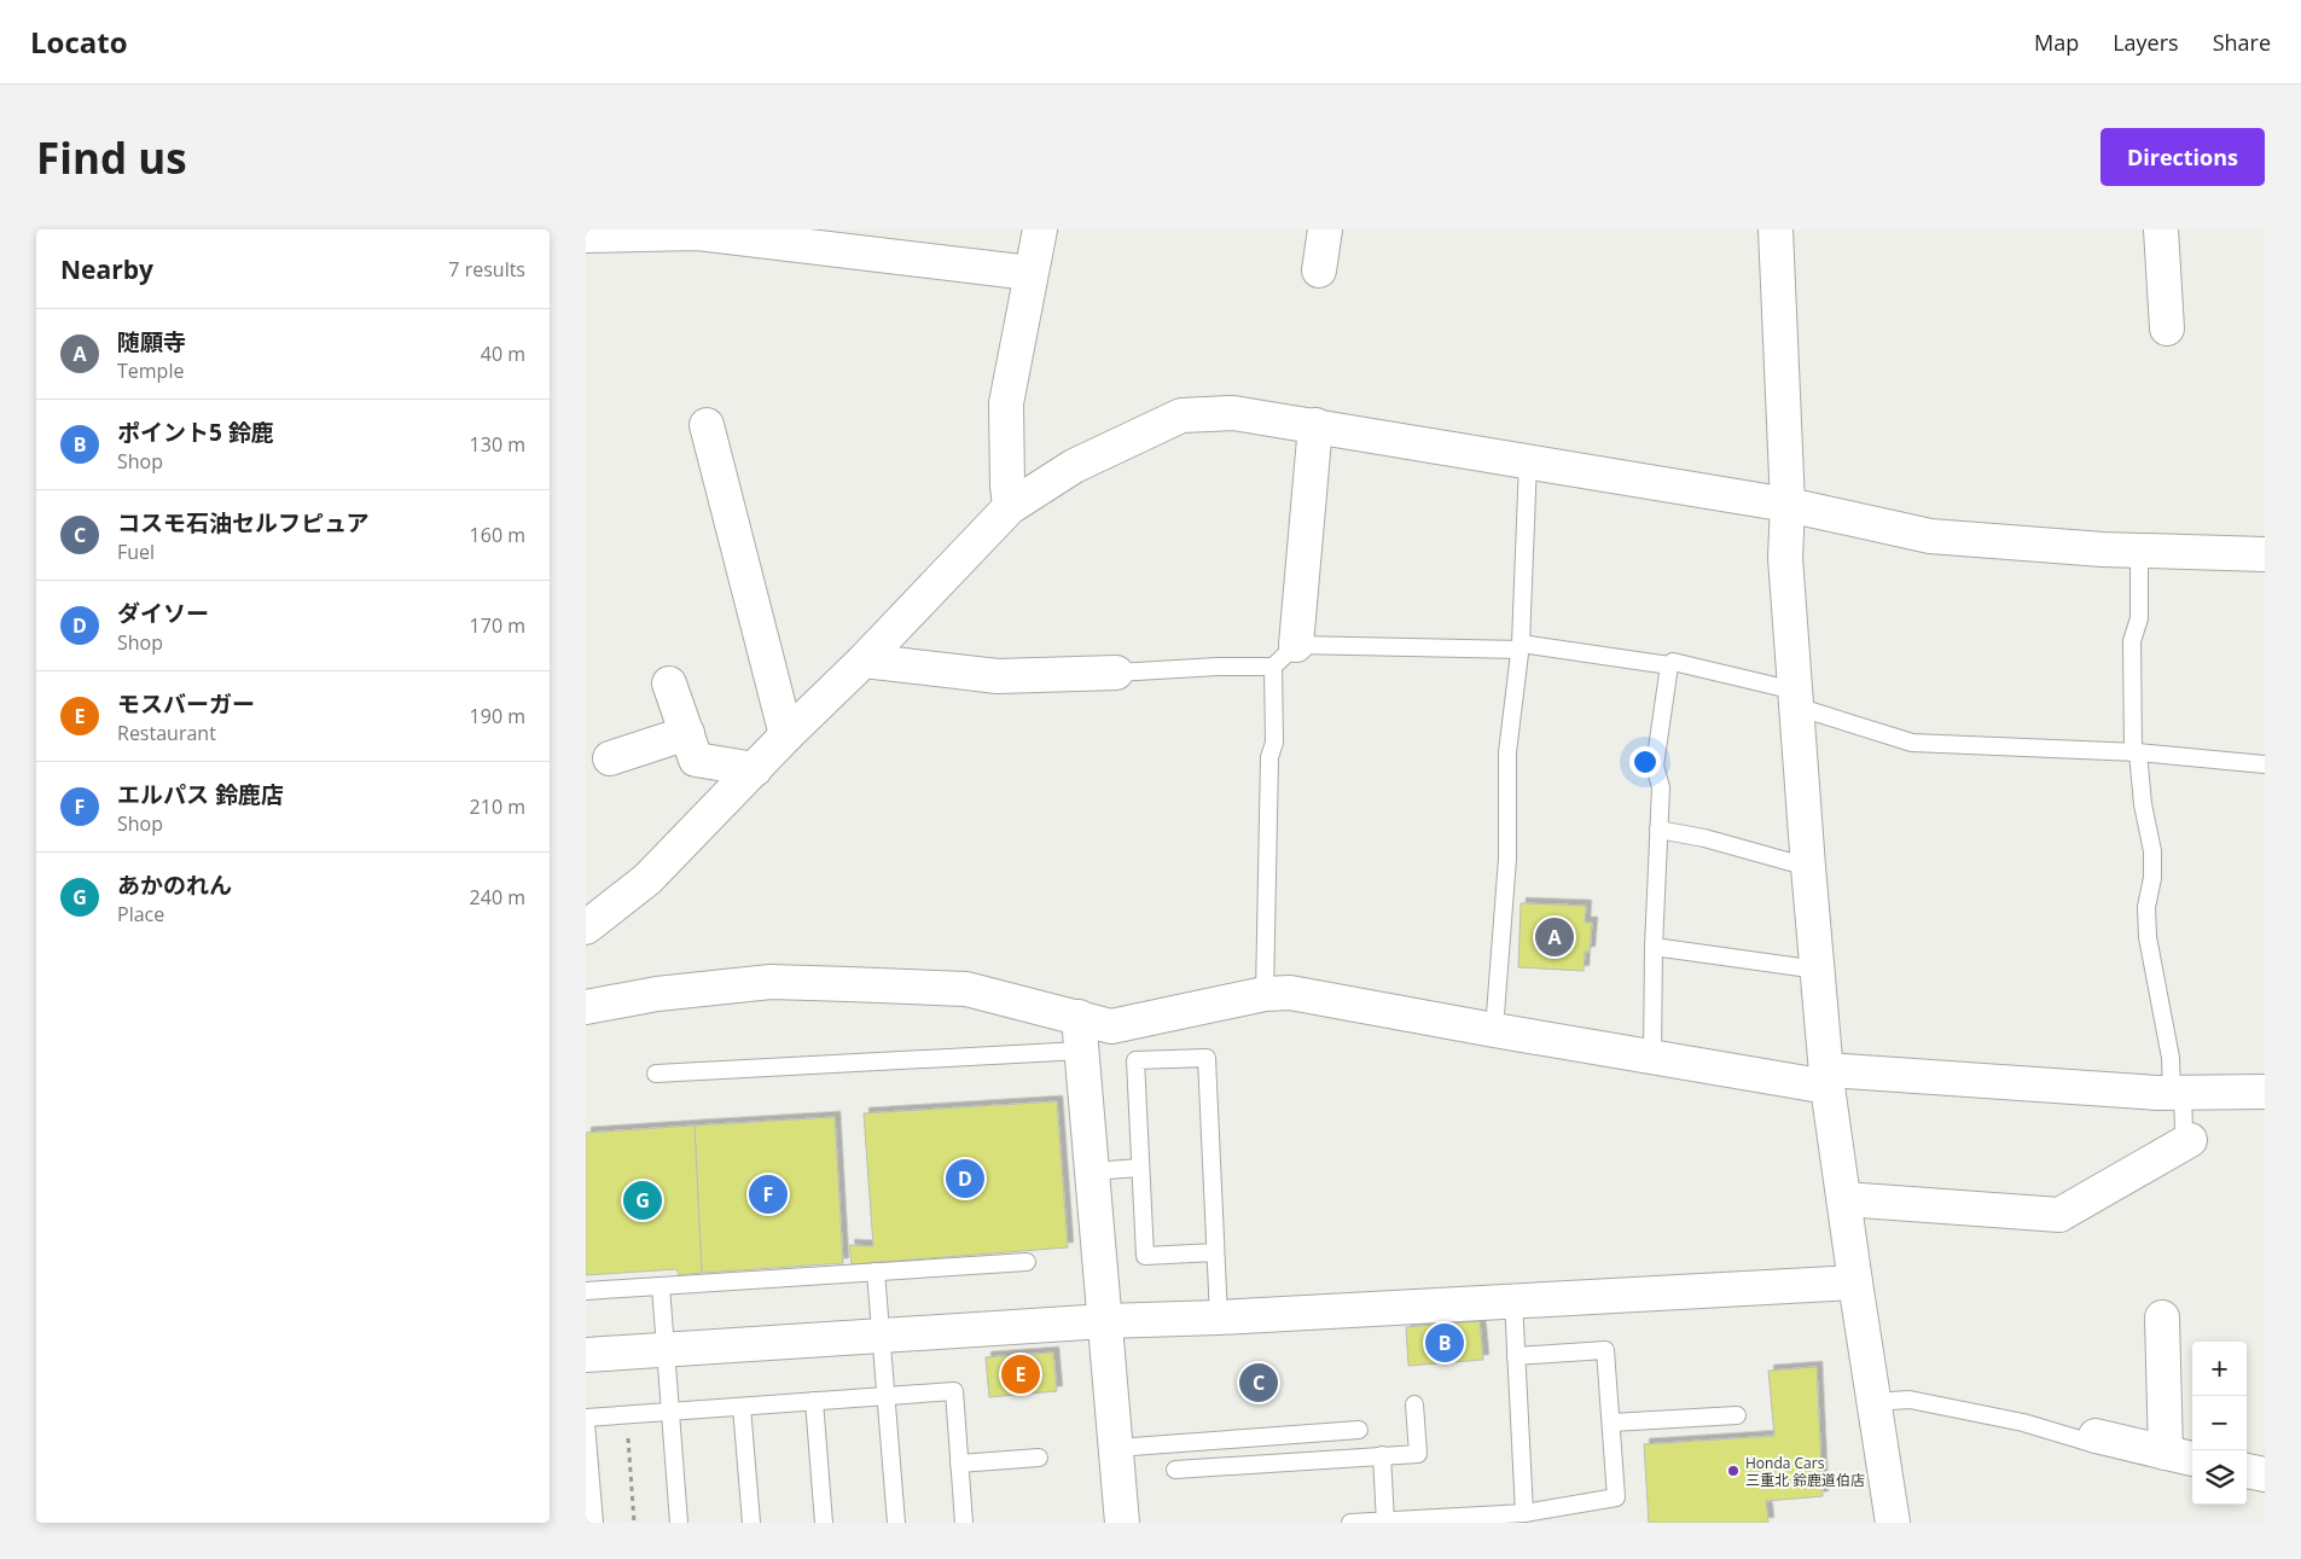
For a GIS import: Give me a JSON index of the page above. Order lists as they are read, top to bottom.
{
  "places": ["Honda Cars 三重北 鈴鹿道伯店"],
  "page": {
    "header": "Locato",
    "nav": ["Map", "Layers", "Share"],
    "buttons": "Directions",
    "title": "Find us",
    "heading": ["Nearby", "7 results"],
    "list": [
      {
        "mark": "A",
        "name": "随願寺",
        "note": "Temple",
        "value": "40 m"
      },
      {
        "mark": "B",
        "name": "ポイント5 鈴鹿",
        "note": "Shop",
        "value": "130 m"
      },
      {
        "mark": "C",
        "name": "コスモ石油セルフピュア",
        "note": "Fuel",
        "value": "160 m"
      },
      {
        "mark": "D",
        "name": "ダイソー",
        "note": "Shop",
        "value": "170 m"
      },
      {
        "mark": "E",
        "name": "モスバーガー",
        "note": "Restaurant",
        "value": "190 m"
      },
      {
        "mark": "F",
        "name": "エルパス 鈴鹿店",
        "note": "Shop",
        "value": "210 m"
      },
      {
        "mark": "G",
        "name": "あかのれん",
        "note": "Place",
        "value": "240 m"
      }
    ],
    "pins": [
      "A",
      "D",
      "F",
      "G",
      "B",
      "E",
      "C"
    ],
    "map_buttons": ["+", "−"]
  }
}
